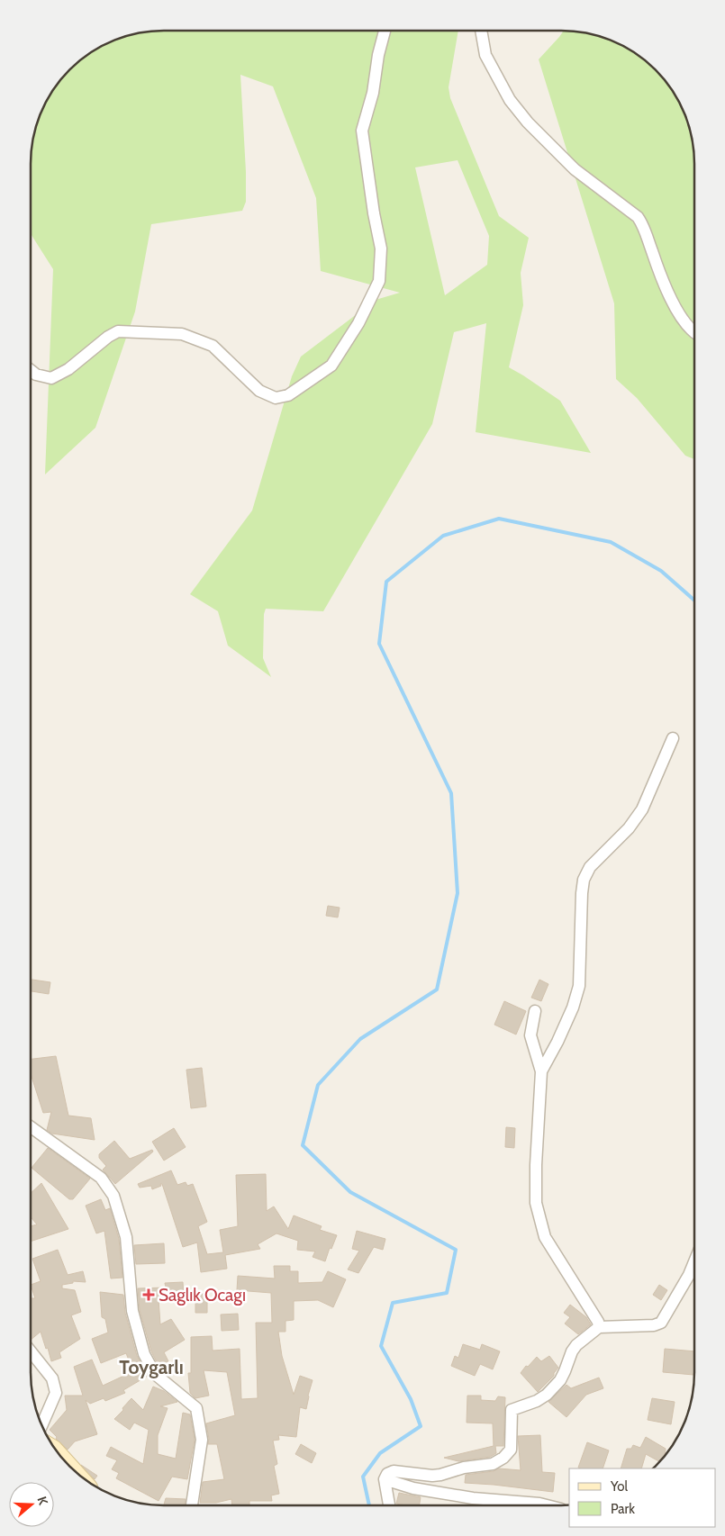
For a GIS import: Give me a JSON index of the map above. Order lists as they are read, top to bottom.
{
  "districts": ["Toygarlı"],
  "places": {
    "health": ["Saglık Ocagı"]
  },
  "legend": ["Yol", "Park"],
  "north": "right"
}
